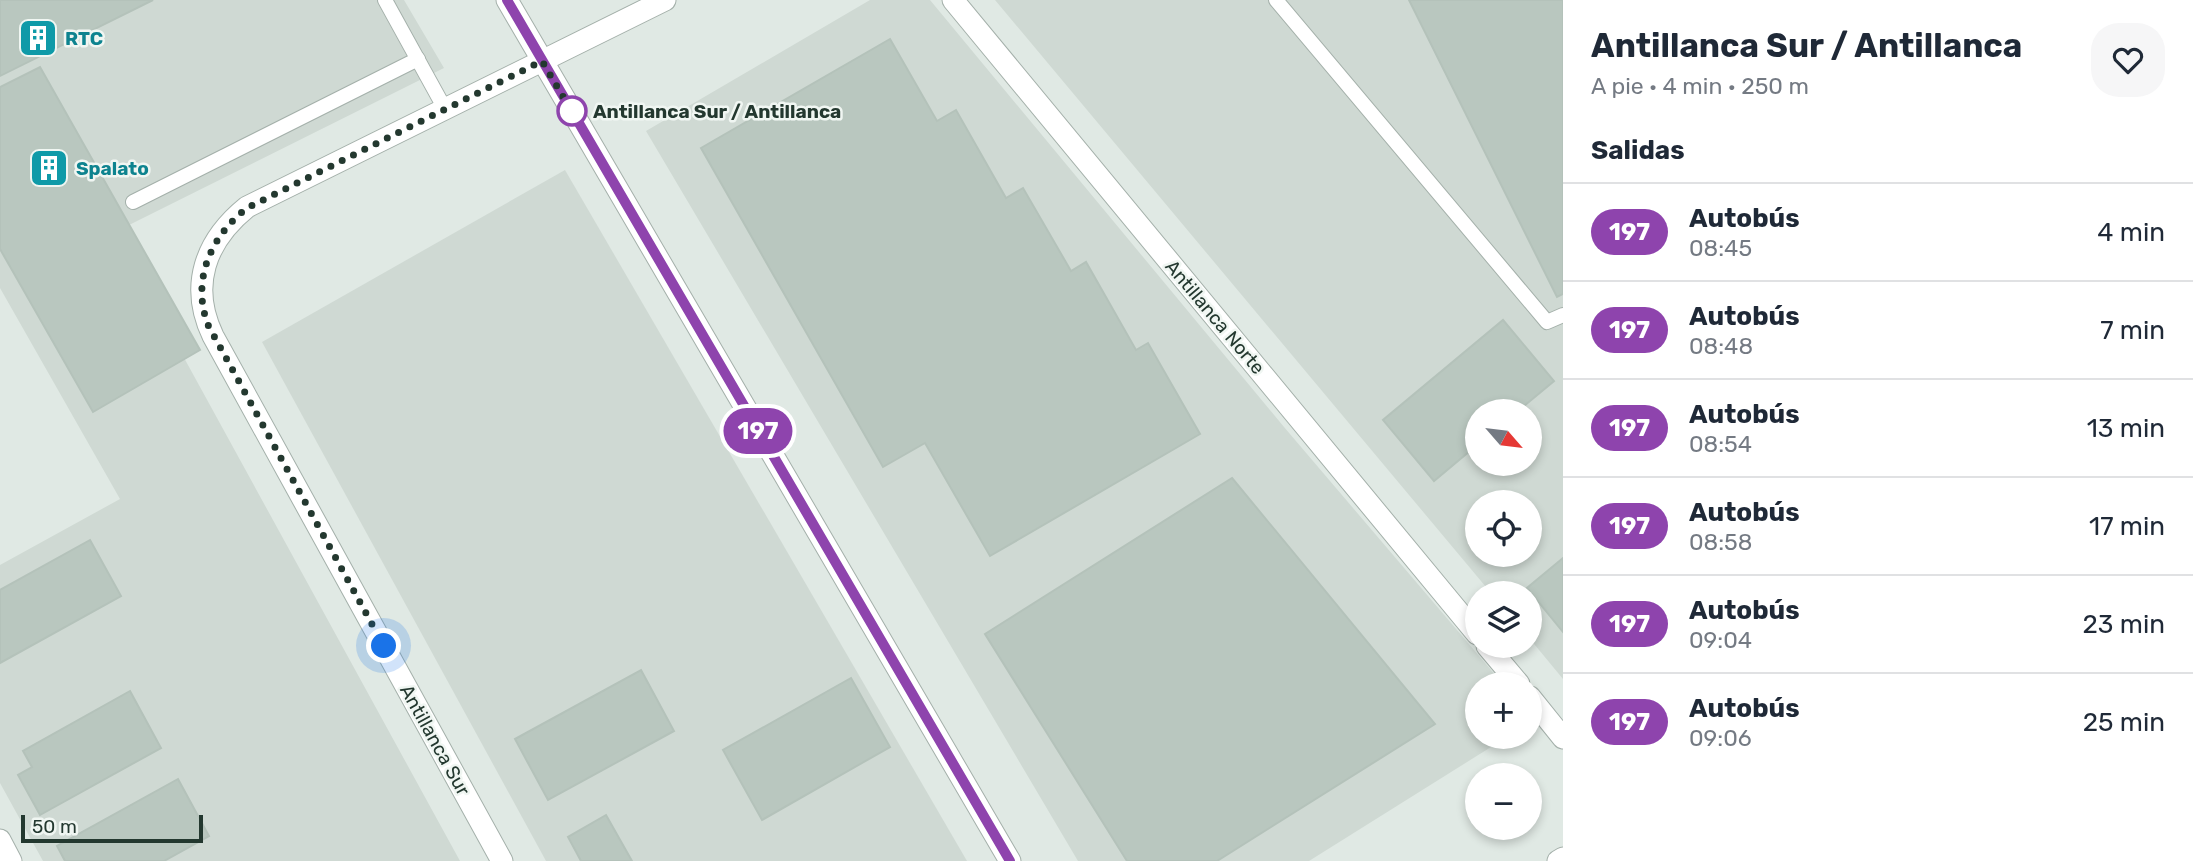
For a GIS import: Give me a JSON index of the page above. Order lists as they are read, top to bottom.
{
  "streets": {
    "street": ["Antillanca Norte", "Antillanca Sur"]
  },
  "places": {
    "building": ["RTC", "Spalato"],
    "other": ["Antillanca Sur / Antillanca"]
  },
  "lines": ["bus line 197"],
  "scale_bar": "50 m",
  "north": "bottom right",
  "page": {
    "on_map": "197",
    "heading": [
      ["Antillanca Sur / Antillanca", "A pie · 4 min · 250 m"],
      "Salidas"
    ],
    "list": [
      {
        "mark": "197",
        "name": "Autobús",
        "note": "08:45",
        "value": "4 min"
      },
      {
        "mark": "197",
        "name": "Autobús",
        "note": "08:48",
        "value": "7 min"
      },
      {
        "mark": "197",
        "name": "Autobús",
        "note": "08:54",
        "value": "13 min"
      },
      {
        "mark": "197",
        "name": "Autobús",
        "note": "08:58",
        "value": "17 min"
      },
      {
        "mark": "197",
        "name": "Autobús",
        "note": "09:04",
        "value": "23 min"
      },
      {
        "mark": "197",
        "name": "Autobús",
        "note": "09:06",
        "value": "25 min"
      }
    ],
    "map_buttons": ["+", "−"],
    "scale": "50 m"
  }
}
